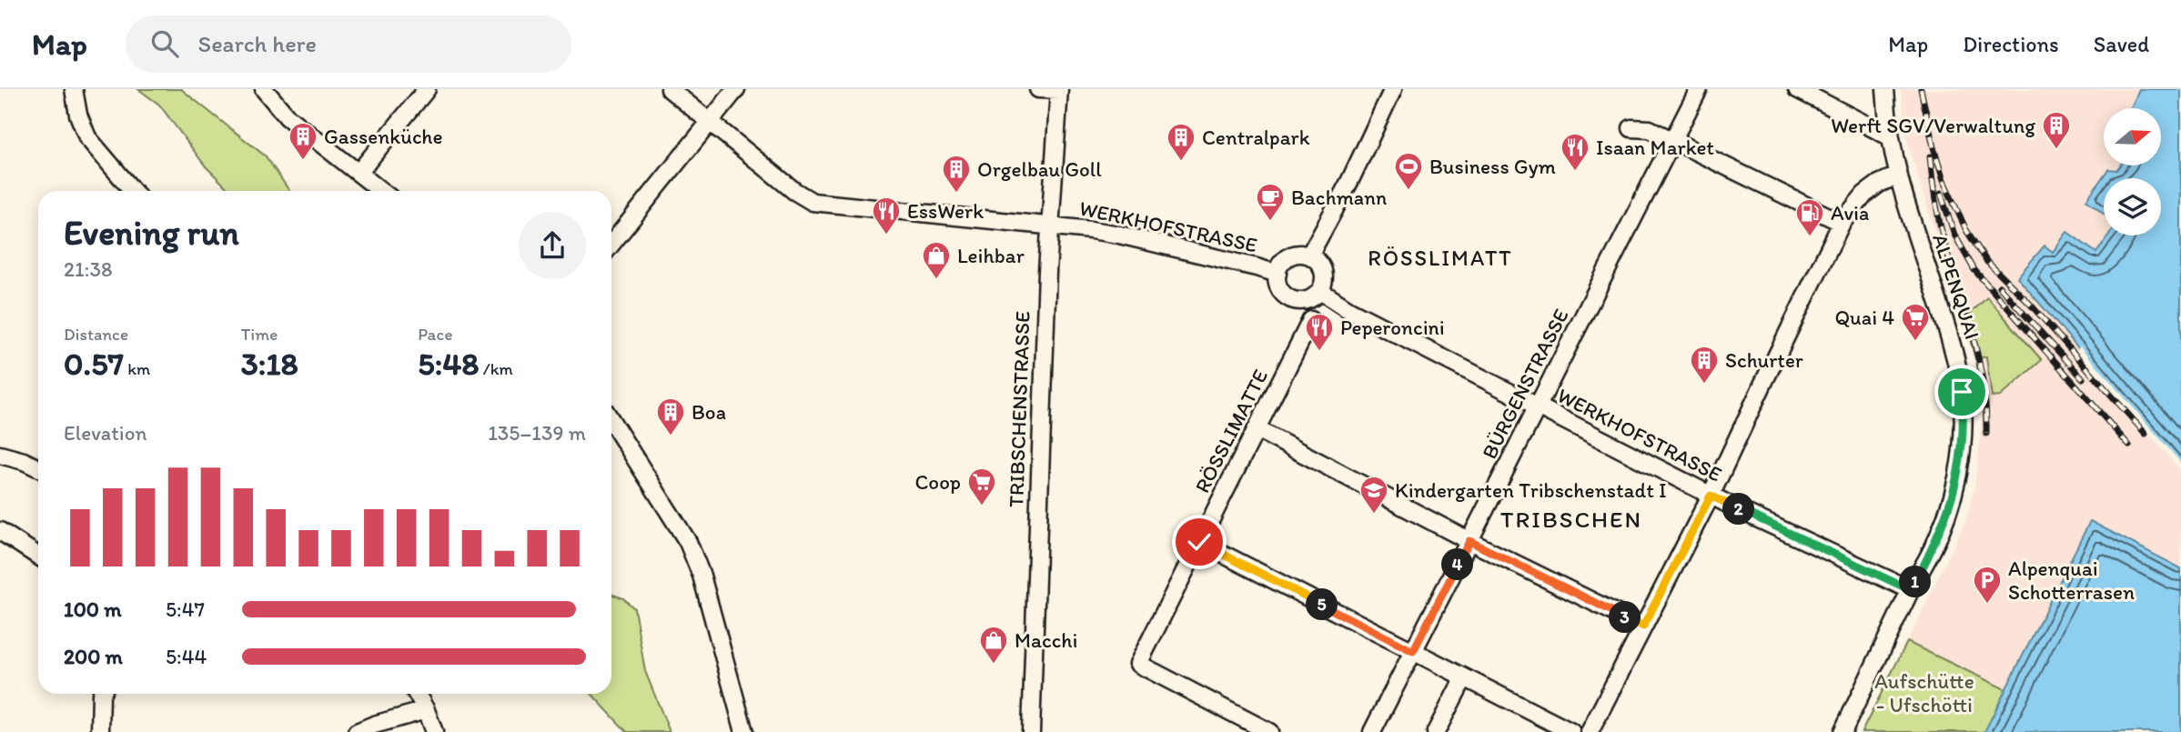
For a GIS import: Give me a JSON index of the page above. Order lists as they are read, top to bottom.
{
  "streets": {
    "street": [
      "WERKHOFSTRASSE",
      "ALPENQUAI",
      "BÜRGENSTRASSE",
      "TRIBSCHENSTRASSE",
      "RÖSSLIMATTE"
    ]
  },
  "crossings": [
    ["WERKHOFSTRASSE", "ALPENQUAI"],
    ["WERKHOFSTRASSE", "BÜRGENSTRASSE"],
    ["WERKHOFSTRASSE", "TRIBSCHENSTRASSE"]
  ],
  "districts": ["RÖSSLIMATT", "TRIBSCHEN"],
  "parks": ["Aufschütte - Ufschötti"],
  "places": {
    "building": [
      "Werft SGV/Verwaltung",
      "Gassenküche",
      "Centralpark",
      "Orgelbau Goll",
      "Schurter",
      "Boa"
    ],
    "restaurant": ["Isaan Market", "EssWerk", "Peperoncini"],
    "sports": ["Business Gym"],
    "cafe": ["Bachmann"],
    "fuel station": ["Avia"],
    "shop": ["Leihbar", "Macchi"],
    "supermarket": ["Quai 4", "Coop"],
    "school or university": ["Kindergarten Tribschenstadt I"],
    "parking": ["Alpenquai Schotterrasen"]
  },
  "north": "right",
  "page": {
    "header": "Map",
    "search": "Search here",
    "nav": ["Map", "Directions", "Saved"],
    "heading": ["Evening run", "21:38"],
    "stats": [
      ["Distance", "0.57 km"],
      ["Time", "3:18"],
      ["Pace", "5:48 /km"]
    ],
    "chart": ["Elevation", "135–139 m"],
    "pins": [
      "2",
      "4",
      "1",
      "5",
      "3"
    ],
    "list": [
      {
        "name": "100 m",
        "note": "5:47"
      },
      {
        "name": "200 m",
        "note": "5:44"
      }
    ]
  }
}
